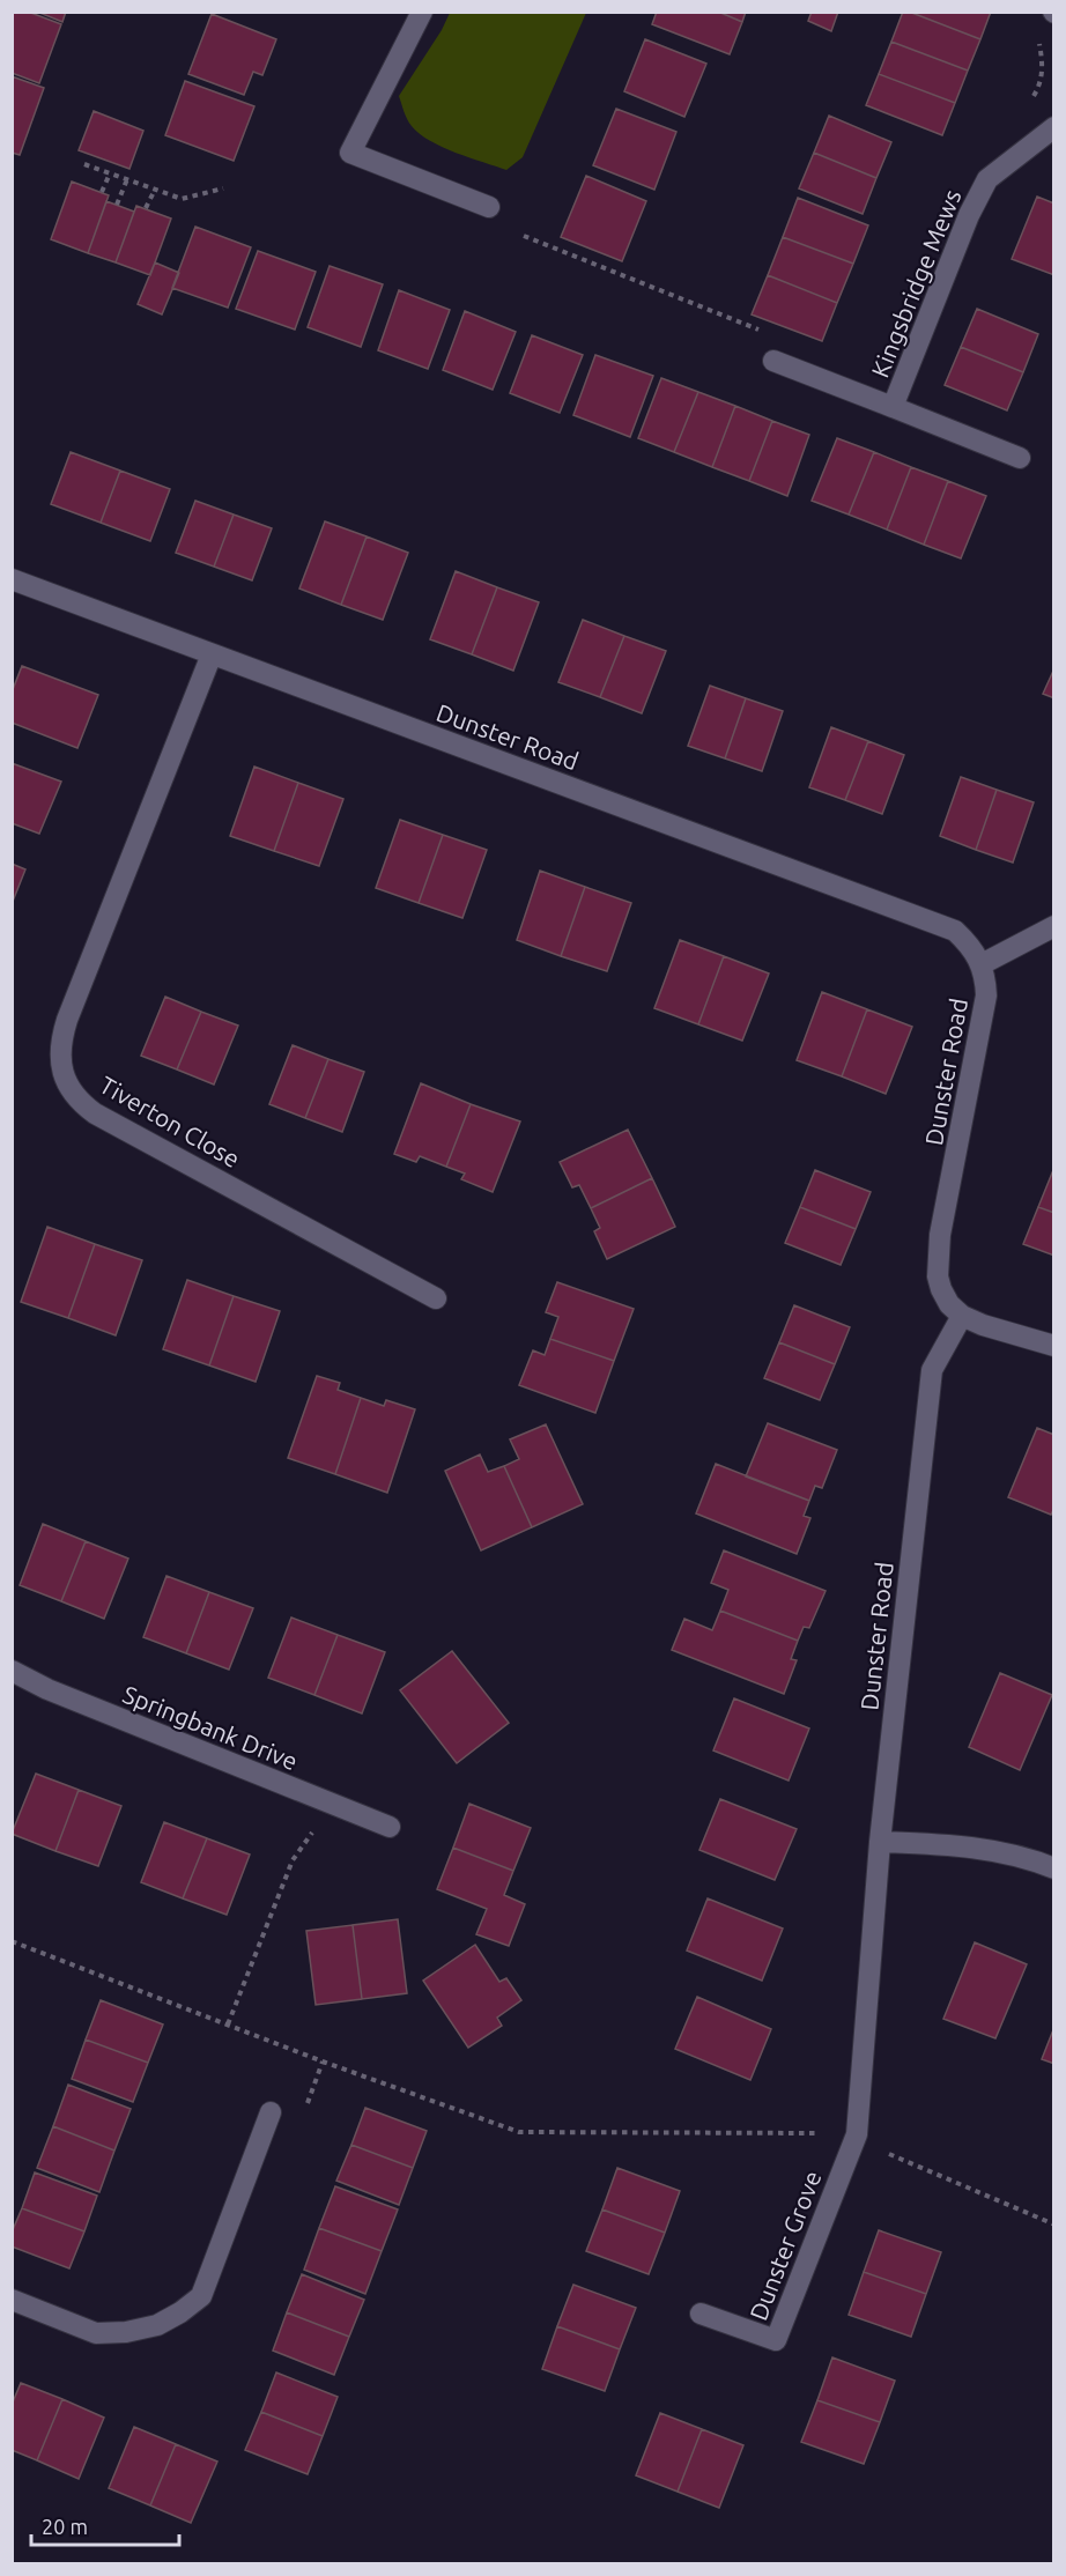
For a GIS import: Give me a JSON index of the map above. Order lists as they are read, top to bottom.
{
  "streets": {
    "street": [
      "Kingsbridge Mews",
      "Dunster Road",
      "Tiverton Close",
      "Springbank Drive",
      "Dunster Grove"
    ]
  },
  "crossings": [
    ["Dunster Road", "Tiverton Close"],
    ["Dunster Road", "Dunster Grove"]
  ],
  "scale_bar": "20 m"
}
